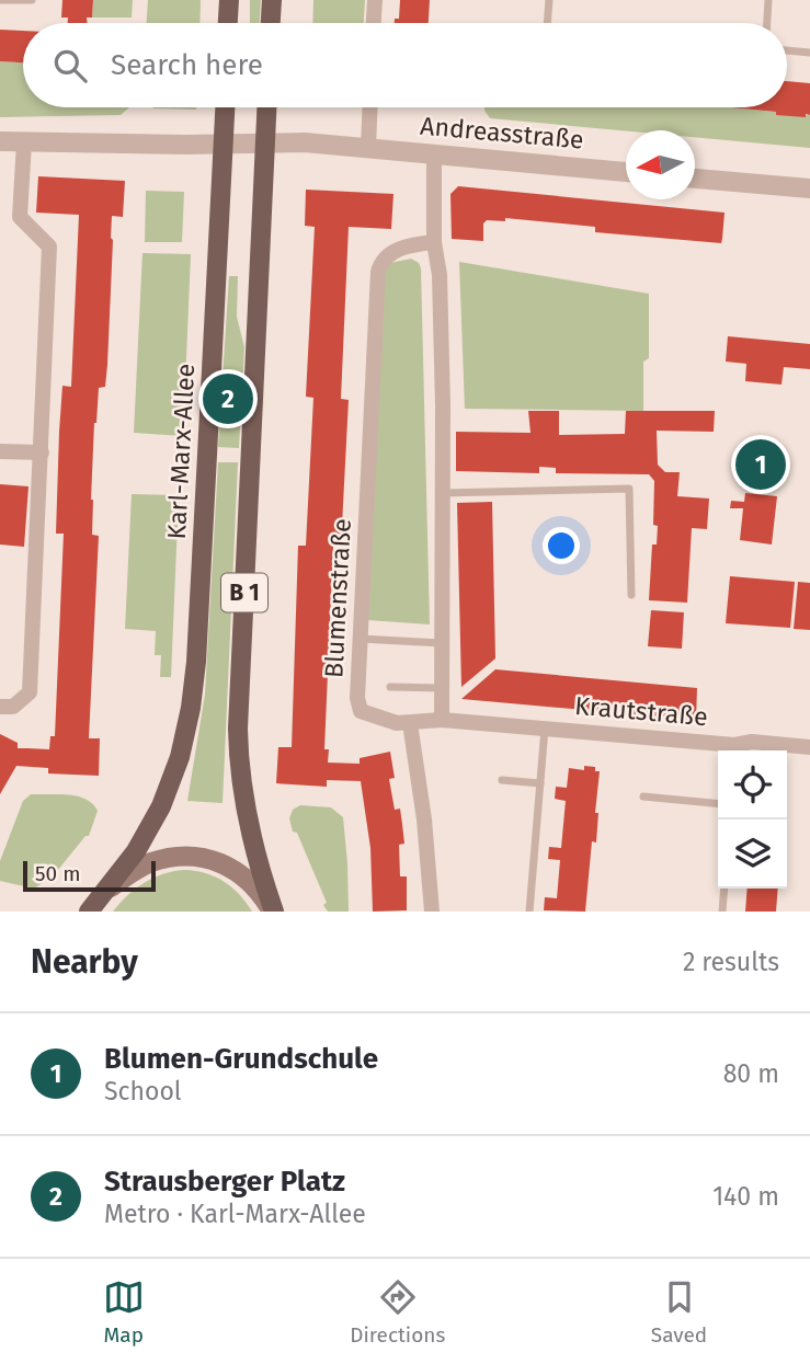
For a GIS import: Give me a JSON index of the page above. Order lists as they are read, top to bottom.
{
  "streets": {
    "main road": ["Karl-Marx-Allee", "B 1"],
    "street": ["Andreasstraße", "Blumenstraße", "Krautstraße"]
  },
  "crossings": [
    ["Andreasstraße", "Karl-Marx-Allee"],
    ["Andreasstraße", "B 1"],
    ["Karl-Marx-Allee", "B 1"],
    ["Blumenstraße", "Krautstraße"]
  ],
  "scale_bar": "50 m",
  "north": "left",
  "page": {
    "search": "Search here",
    "pins": ["2", "1"],
    "scale": "50 m",
    "heading": ["Nearby", "2 results"],
    "list": [
      {
        "mark": "1",
        "name": "Blumen-Grundschule",
        "note": "School",
        "value": "80 m"
      },
      {
        "mark": "2",
        "name": "Strausberger Platz",
        "note": "Metro · Karl-Marx-Allee",
        "value": "140 m"
      }
    ],
    "nav": ["Map", "Directions", "Saved"]
  }
}
